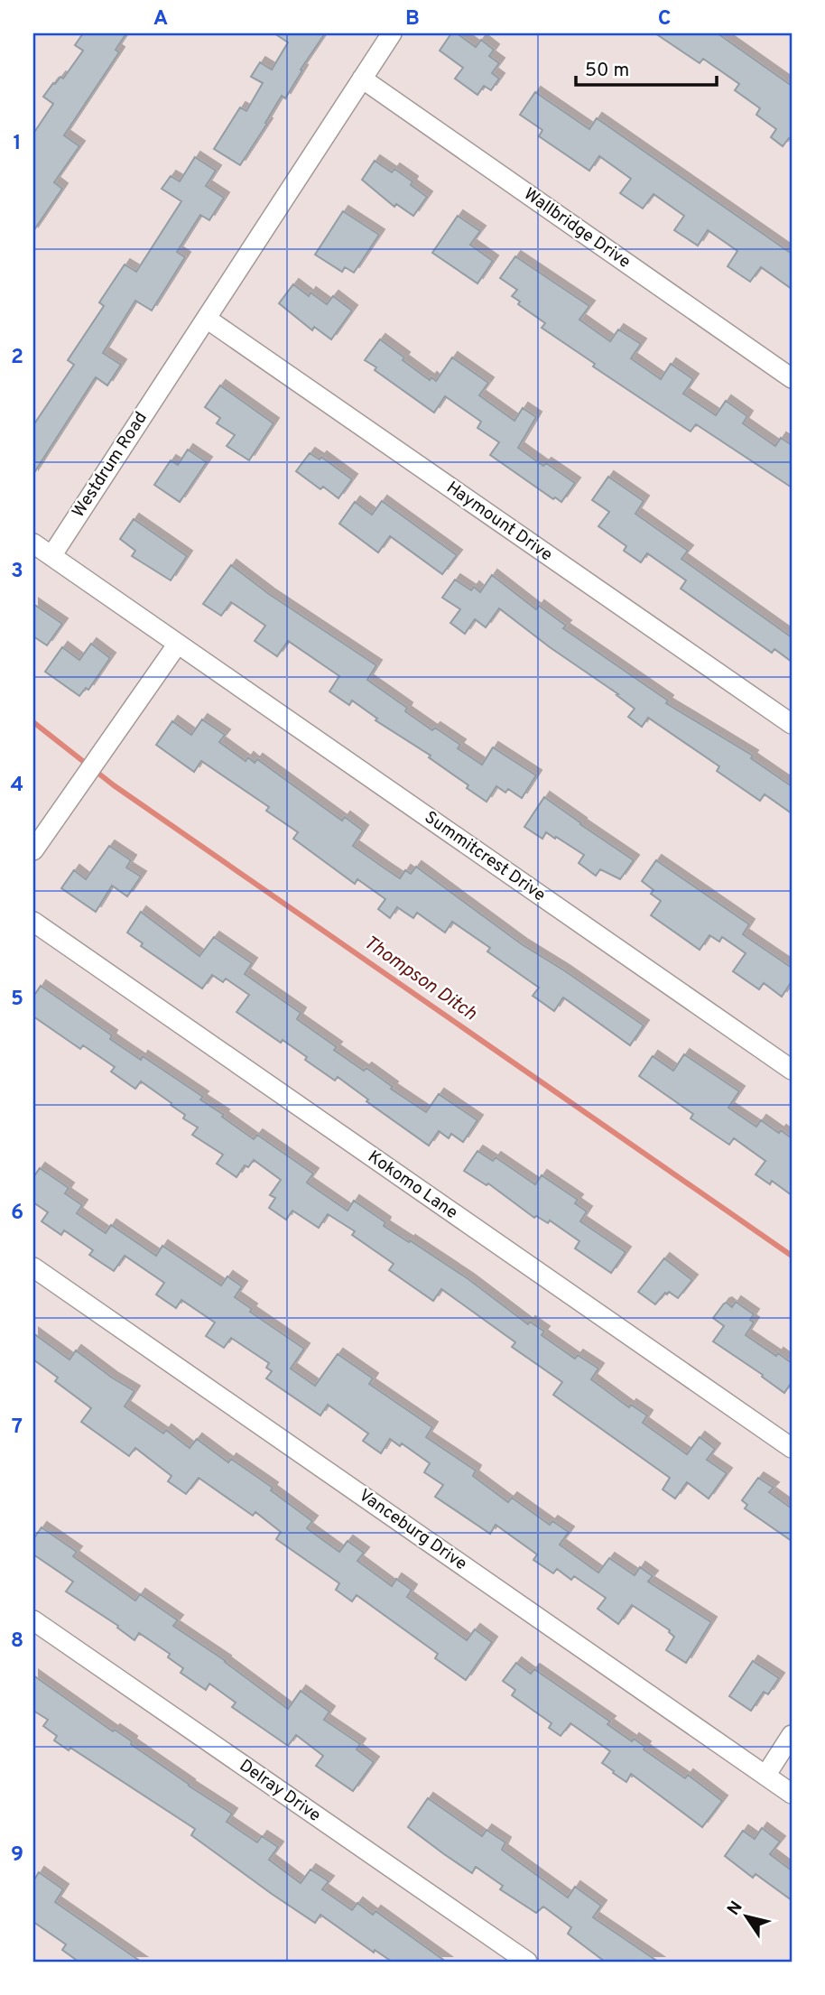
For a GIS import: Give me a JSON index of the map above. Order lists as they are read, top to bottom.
{
  "streets": {
    "street": [
      "Wallbridge Drive",
      "Westdrum Road",
      "Haymount Drive",
      "Summitcrest Drive",
      "Kokomo Lane",
      "Vanceburg Drive",
      "Delray Drive"
    ]
  },
  "crossings": [
    ["Wallbridge Drive", "Westdrum Road"],
    ["Westdrum Road", "Haymount Drive"]
  ],
  "water": ["Thompson Ditch"],
  "scale_bar": "50 m",
  "north": "top left",
  "grid": {
    "columns": ["A", "B", "C"],
    "rows": [
      "1",
      "2",
      "3",
      "4",
      "5",
      "6",
      "7",
      "8",
      "9"
    ]
  }
}
